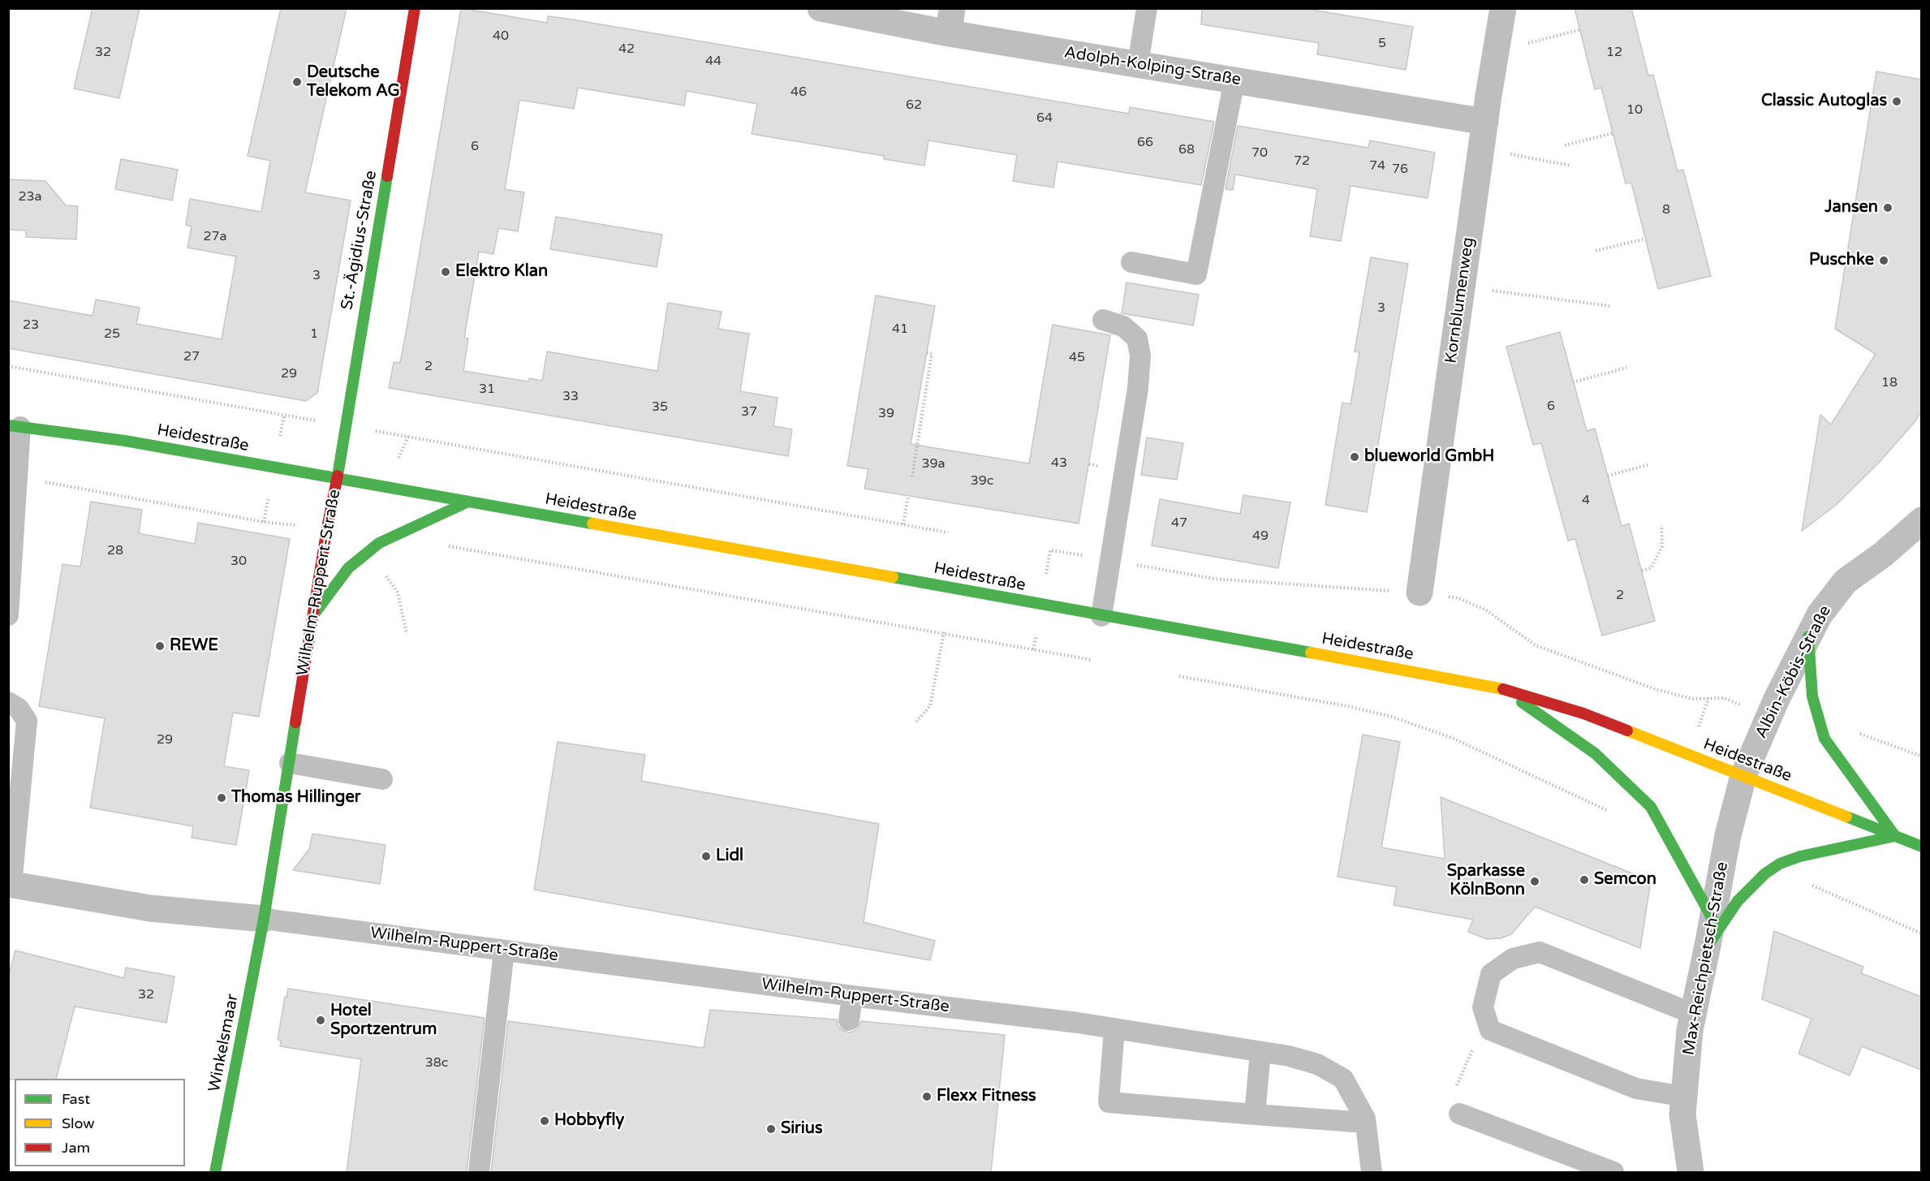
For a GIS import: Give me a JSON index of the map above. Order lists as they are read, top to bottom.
{
  "streets": {
    "main road": [
      "St.-Ägidius-Straße",
      "Heidestraße",
      "Wilhelm-Ruppert-Straße",
      "Winkelsmaar"
    ],
    "street": [
      "Adolph-Kolping-Straße",
      "Kornblumenweg",
      "Albin-Köbis-Straße",
      "Max-Reichpietsch-Straße"
    ]
  },
  "crossings": [
    ["Adolph-Kolping-Straße", "Kornblumenweg"],
    ["St.-Ägidius-Straße", "Heidestraße"],
    ["St.-Ägidius-Straße", "Wilhelm-Ruppert-Straße"],
    ["Heidestraße", "Wilhelm-Ruppert-Straße"],
    ["Heidestraße", "Albin-Köbis-Straße"],
    ["Heidestraße", "Max-Reichpietsch-Straße"],
    ["Wilhelm-Ruppert-Straße", "Winkelsmaar"],
    ["Albin-Köbis-Straße", "Max-Reichpietsch-Straße"]
  ],
  "places": [
    "Deutsche Telekom AG",
    "Classic Autoglas",
    "Jansen",
    "Puschke",
    "Elektro Klan",
    "blueworld GmbH",
    "REWE",
    "Thomas Hillinger",
    "Lidl",
    "Semcon",
    "Sparkasse KölnBonn",
    "Hotel Sportzentrum",
    "Flexx Fitness",
    "Hobbyfly",
    "Sirius"
  ],
  "house_numbers": [
    "40",
    "5",
    "42",
    "32",
    "12",
    "44",
    "46",
    "62",
    "10",
    "64",
    "66",
    "6",
    "68",
    "70",
    "72",
    "74",
    "76",
    "23a",
    "8",
    "27a",
    "3",
    "3",
    "23",
    "41",
    "25",
    "1",
    "27",
    "45",
    "2",
    "29",
    "18",
    "31",
    "33",
    "6",
    "35",
    "37",
    "39",
    "43",
    "39a",
    "39c",
    "4",
    "47",
    "49",
    "28",
    "30",
    "2",
    "29",
    "32",
    "38c"
  ],
  "legend": ["Fast", "Slow", "Jam"]
}
